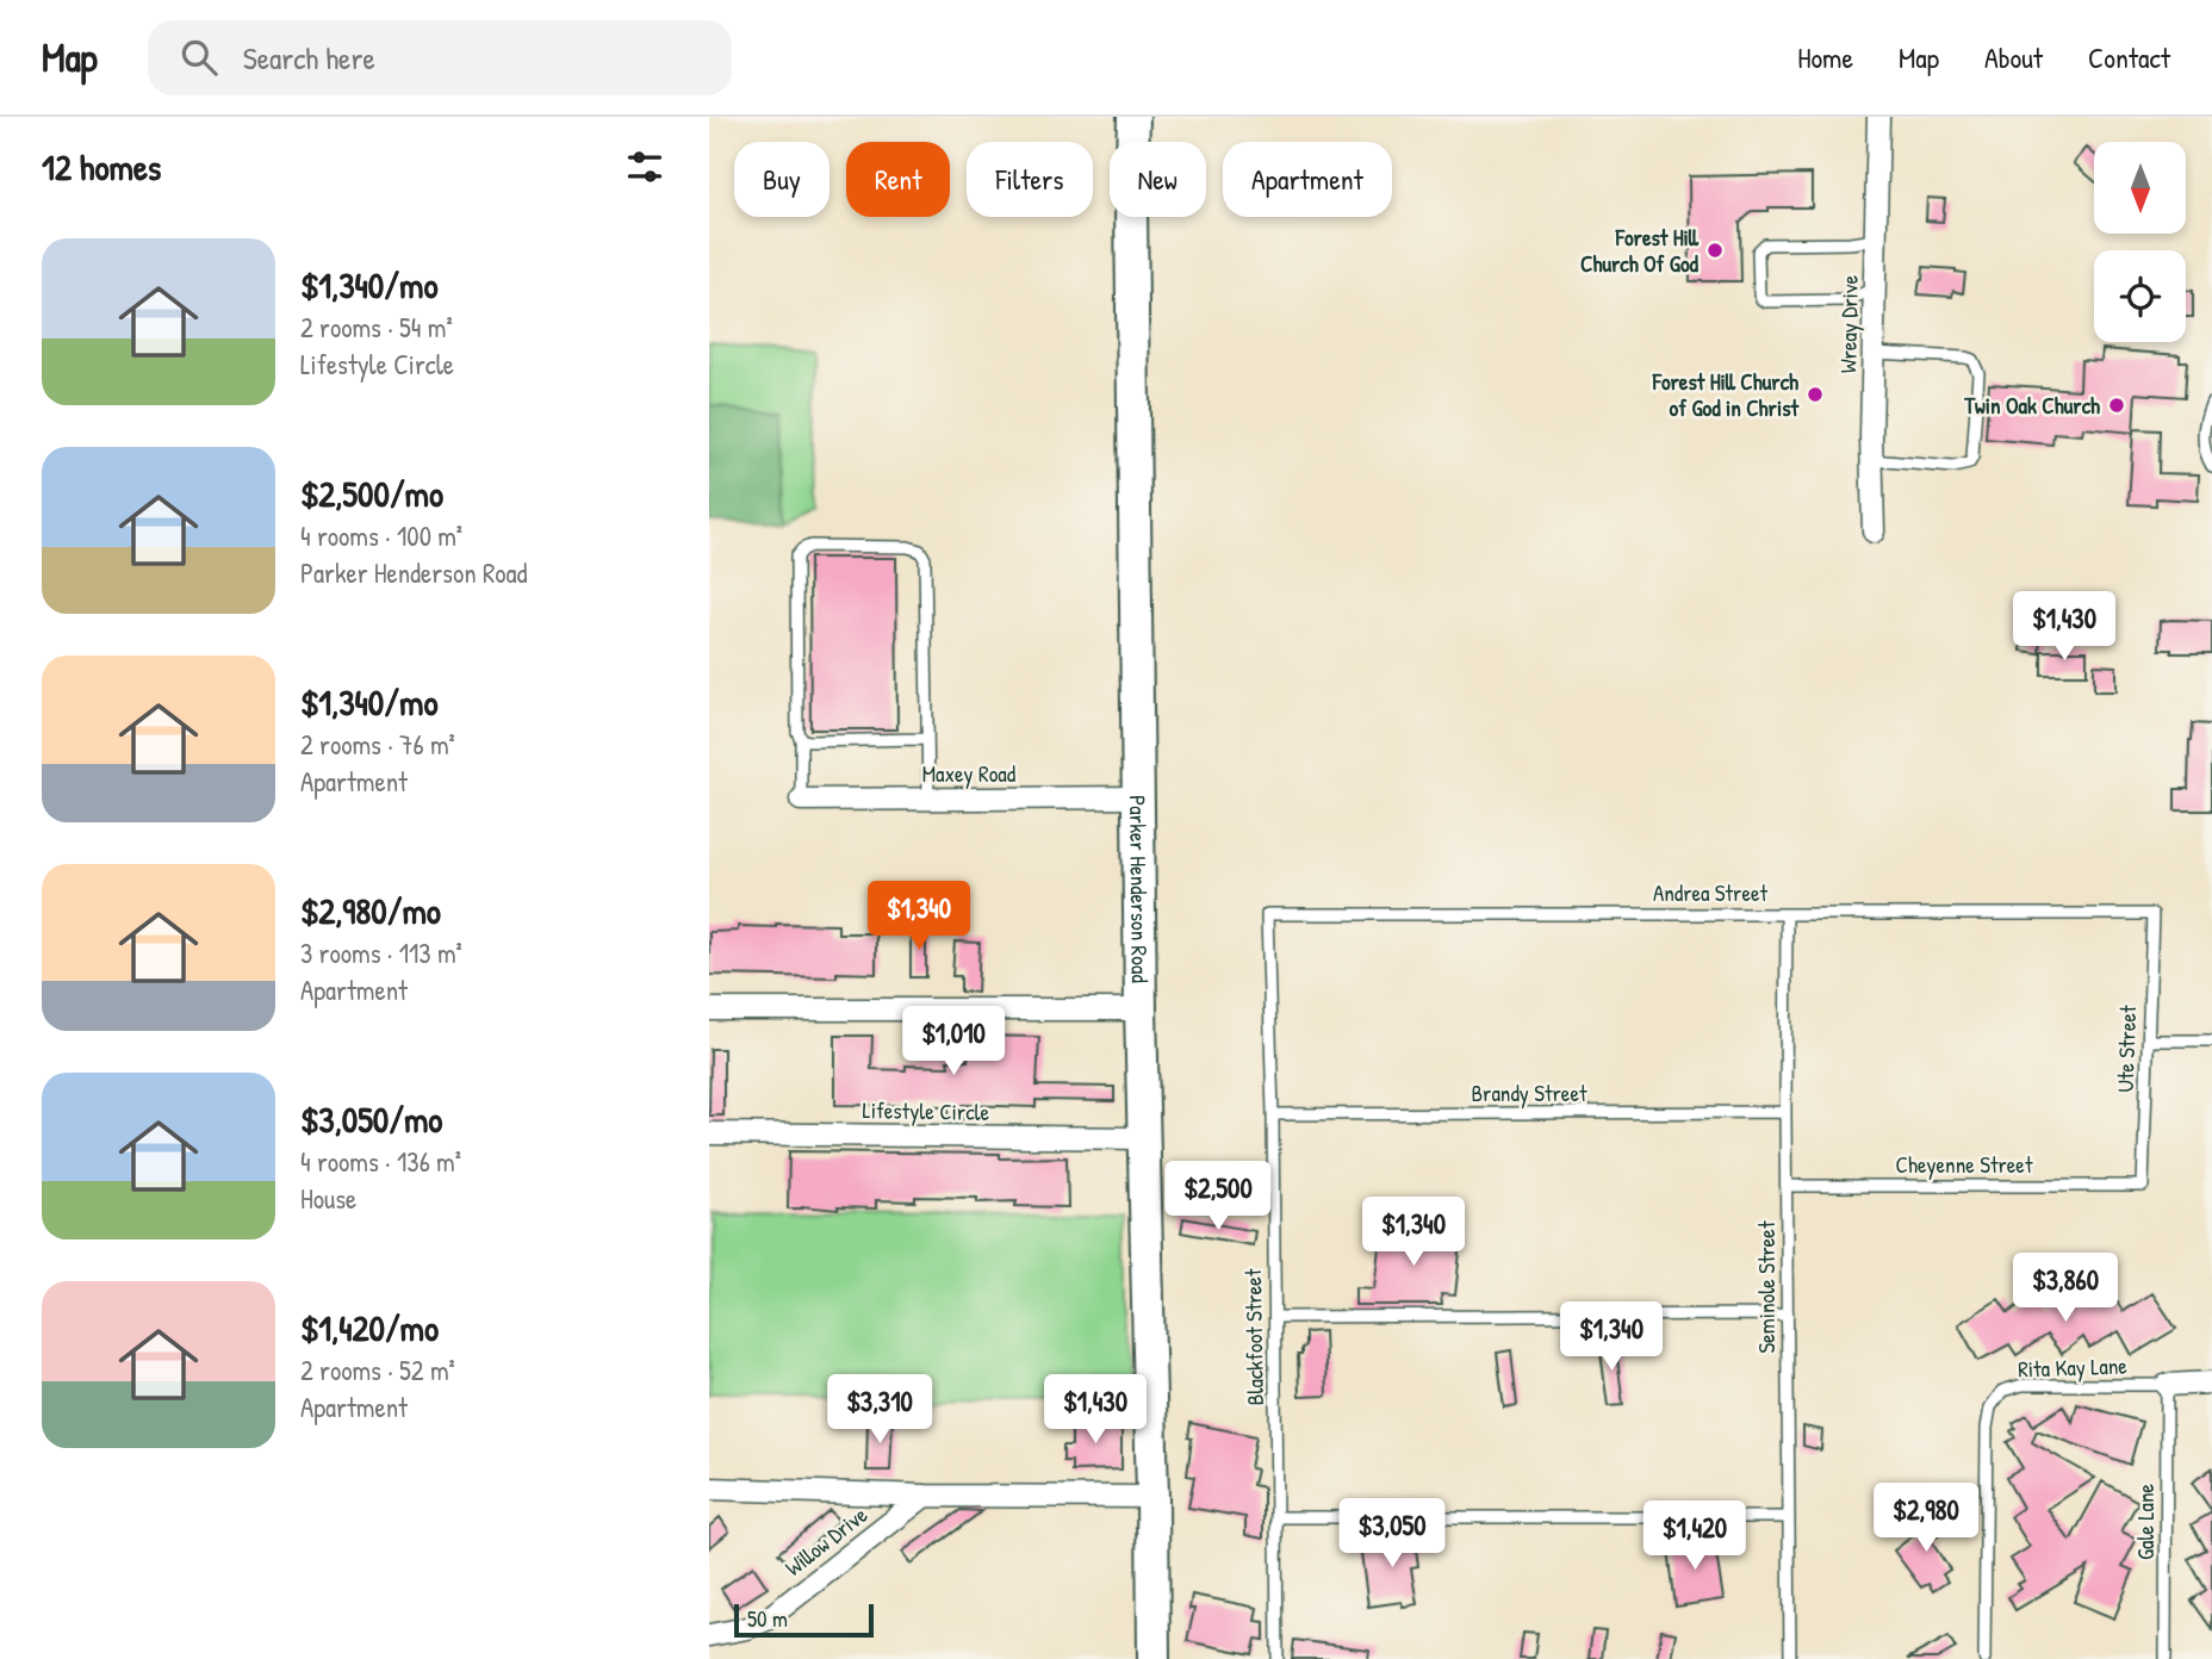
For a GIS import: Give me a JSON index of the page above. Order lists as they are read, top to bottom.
{
  "streets": {
    "street": [
      "Wreay Drive",
      "Maxey Road",
      "Parker Henderson Road",
      "Lifestyle Circle",
      "Willow Drive"
    ],
    "lane": [
      "Andrea Street",
      "Ute Street",
      "Brandy Street",
      "Cheyenne Street",
      "Seminole Street",
      "Blackfoot Street",
      "Rita Kay Lane",
      "Gale Lane"
    ]
  },
  "crossings": [
    ["Maxey Road", "Parker Henderson Road"],
    ["Parker Henderson Road", "Lifestyle Circle"],
    ["Andrea Street", "Ute Street"],
    ["Andrea Street", "Seminole Street"],
    ["Andrea Street", "Blackfoot Street"],
    ["Ute Street", "Cheyenne Street"],
    ["Brandy Street", "Seminole Street"],
    ["Brandy Street", "Blackfoot Street"],
    ["Cheyenne Street", "Seminole Street"],
    ["Rita Kay Lane", "Gale Lane"]
  ],
  "places": ["Forest Hill Church Of God", "Forest Hill Church of God in Christ", "Twin Oak Church"],
  "scale_bar": "50 m",
  "north": "bottom",
  "page": {
    "header": "Map",
    "search": "Search here",
    "nav": [
      "Home",
      "Map",
      "About",
      "Contact"
    ],
    "heading": "12 homes",
    "chip": [
      "Buy",
      "Rent",
      "Filters",
      "New",
      "Apartment"
    ],
    "list": [
      {
        "name": "$1,340/mo",
        "note": "2 rooms · 54 m² · Lifestyle Circle"
      },
      {
        "name": "$2,500/mo",
        "note": "4 rooms · 100 m² · Parker Henderson Road"
      },
      {
        "name": "$1,340/mo",
        "note": "2 rooms · 76 m² · Apartment"
      },
      {
        "name": "$2,980/mo",
        "note": "3 rooms · 113 m² · Apartment"
      },
      {
        "name": "$3,050/mo",
        "note": "4 rooms · 136 m² · House"
      },
      {
        "name": "$1,420/mo",
        "note": "2 rooms · 52 m² · Apartment"
      }
    ],
    "price": [
      "$1,430",
      "$1,340",
      "$1,010",
      "$2,500",
      "$1,340",
      "$3,860",
      "$1,340",
      "$3,310",
      "$1,430",
      "$2,980",
      "$3,050",
      "$1,420"
    ],
    "scale": "50 m"
  }
}
